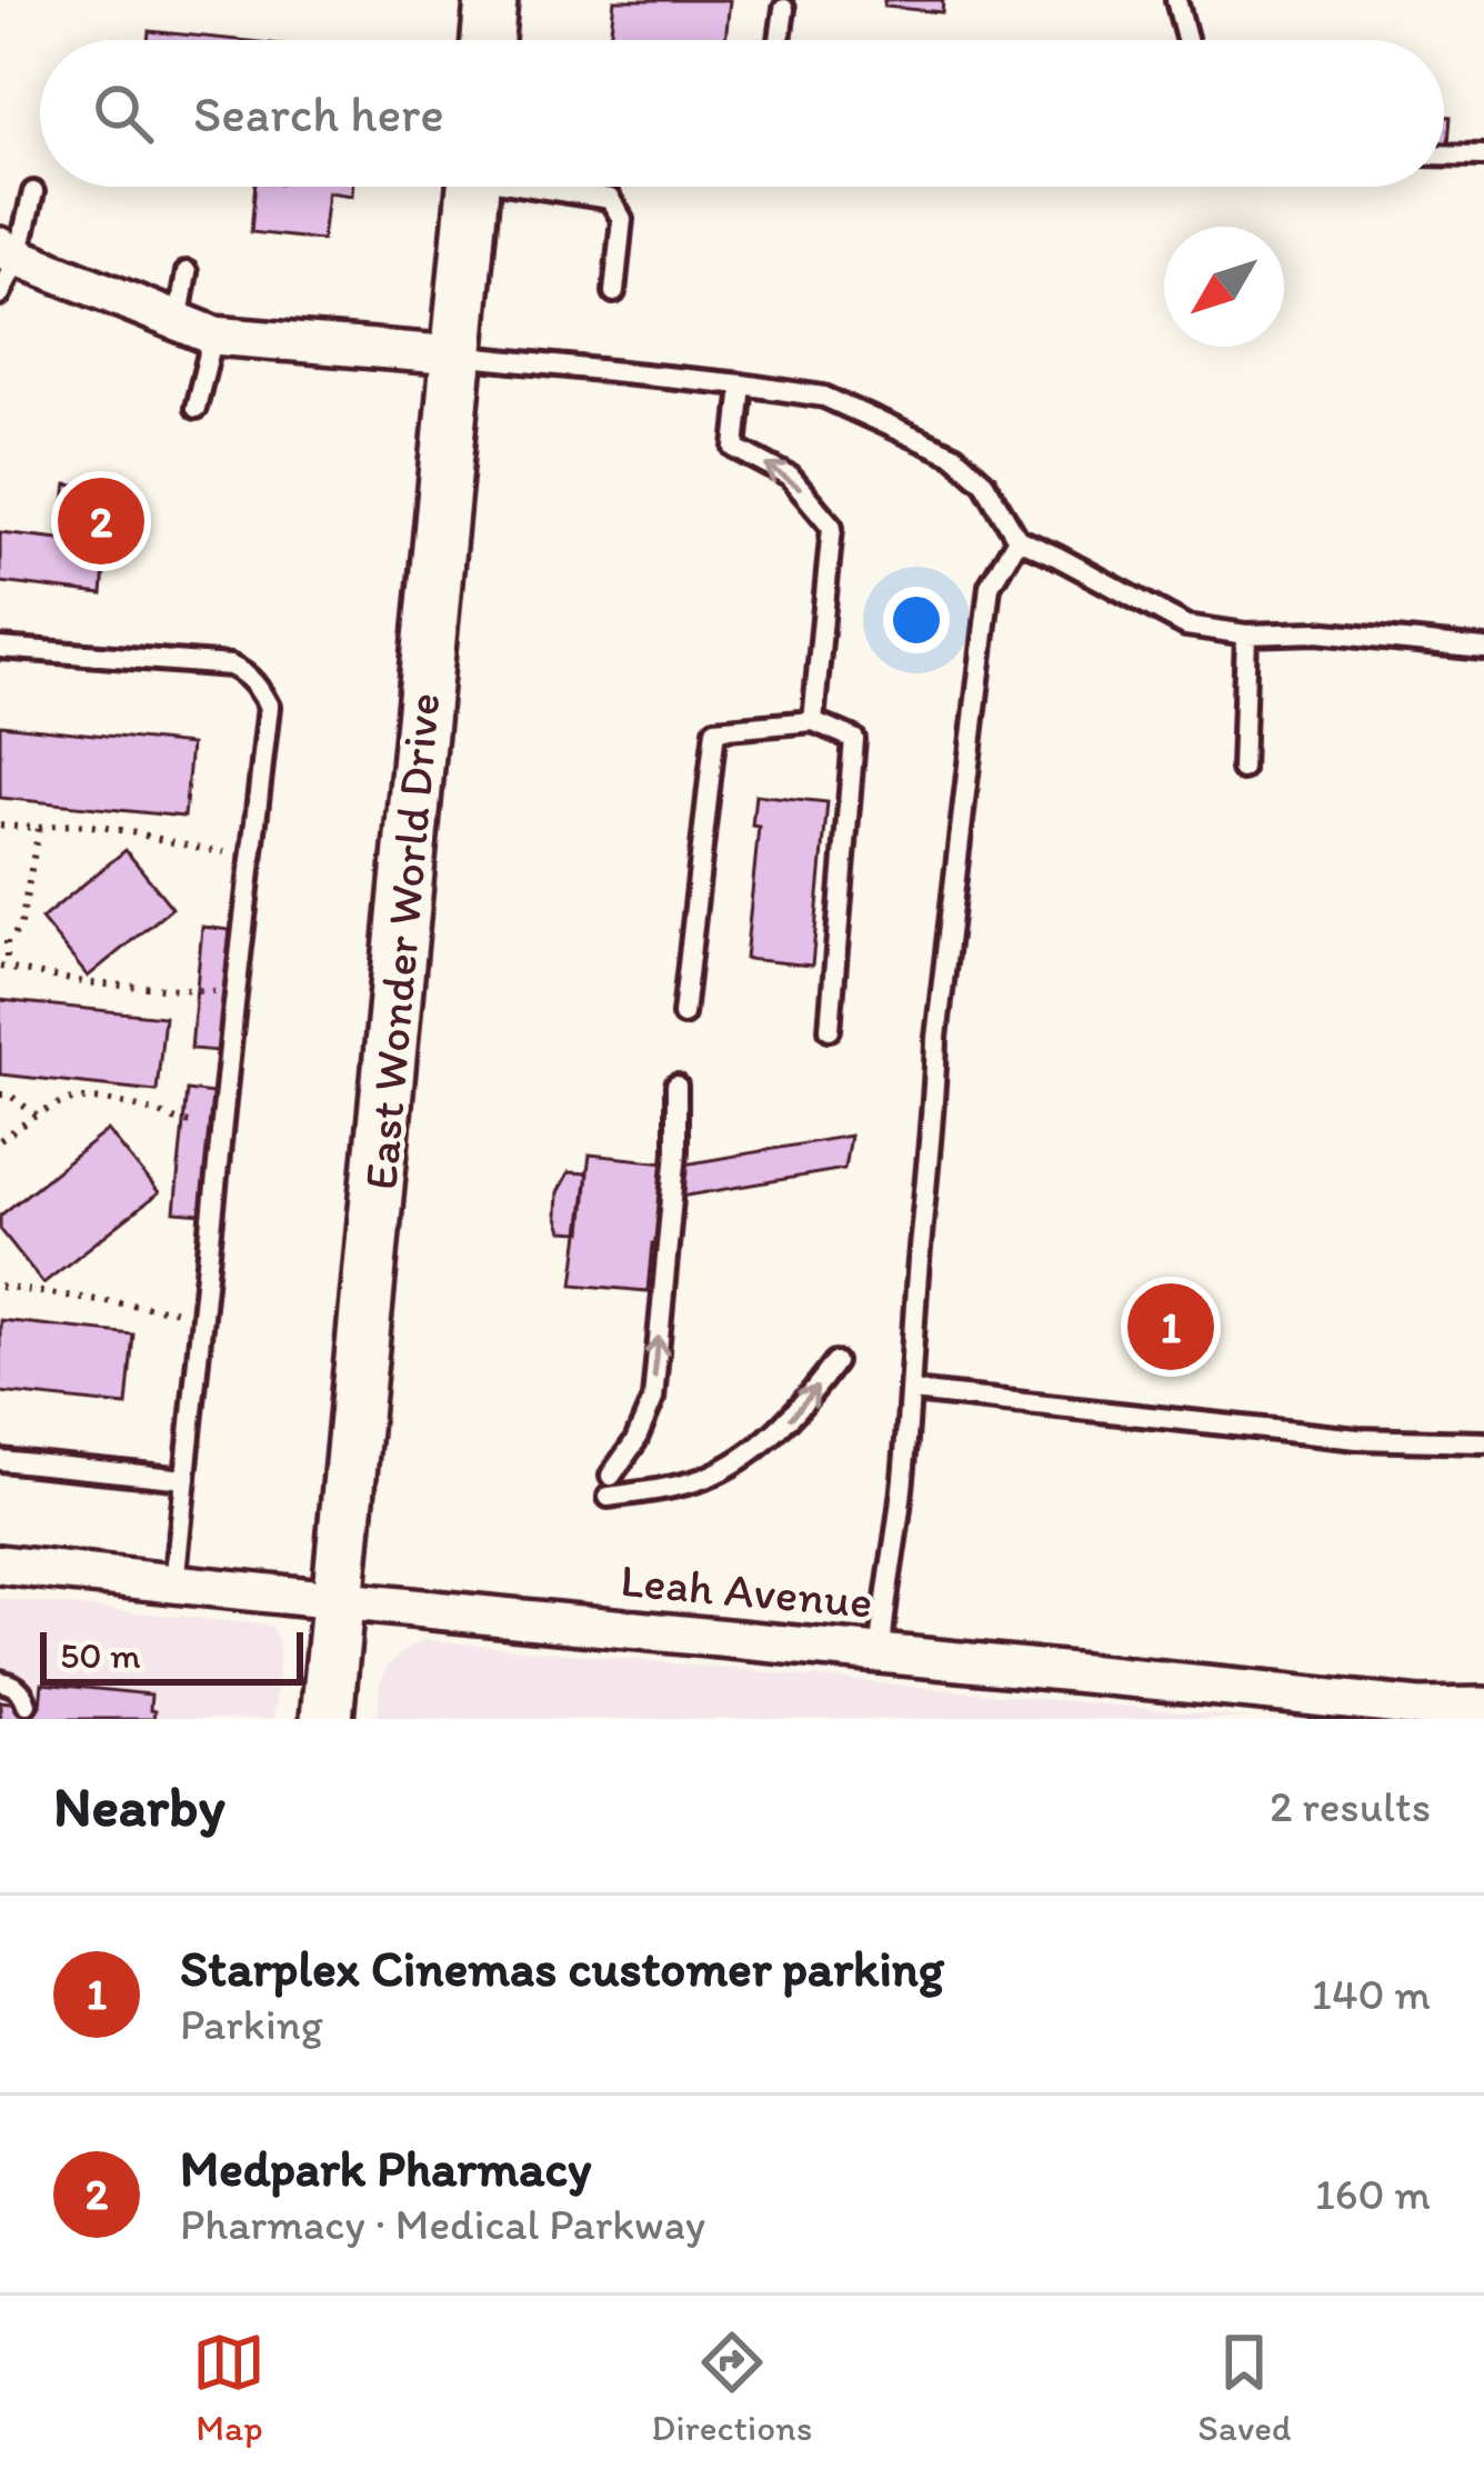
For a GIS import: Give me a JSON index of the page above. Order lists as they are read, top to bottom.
{
  "streets": {
    "main road": ["East Wonder World Drive"],
    "street": ["Leah Avenue"]
  },
  "crossings": [
    ["East Wonder World Drive", "Leah Avenue"]
  ],
  "scale_bar": "50 m",
  "north": "bottom left",
  "page": {
    "search": "Search here",
    "pins": ["2", "1"],
    "scale": "50 m",
    "heading": ["Nearby", "2 results"],
    "list": [
      {
        "mark": "1",
        "name": "Starplex Cinemas customer parking",
        "note": "Parking",
        "value": "140 m"
      },
      {
        "mark": "2",
        "name": "Medpark Pharmacy",
        "note": "Pharmacy · Medical Parkway",
        "value": "160 m"
      }
    ],
    "nav": ["Map", "Directions", "Saved"]
  }
}
